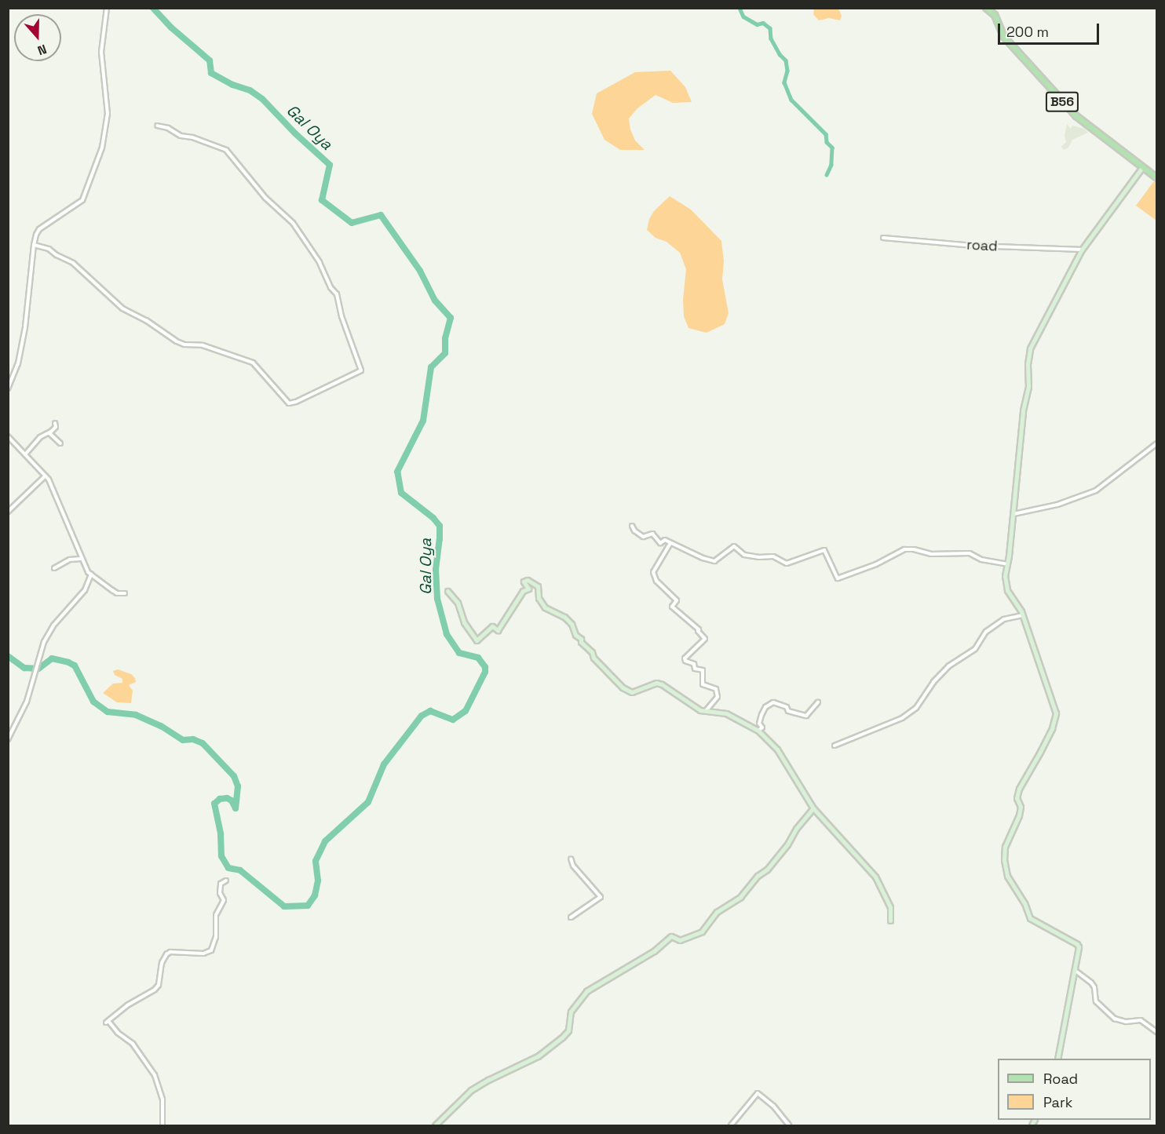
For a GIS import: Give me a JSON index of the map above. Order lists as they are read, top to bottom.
{
  "streets": {
    "main road": ["B56"],
    "street": ["road"]
  },
  "water": ["Gal Oya"],
  "legend": ["Road", "Park"],
  "scale_bar": "200 m",
  "north": "bottom"
}
